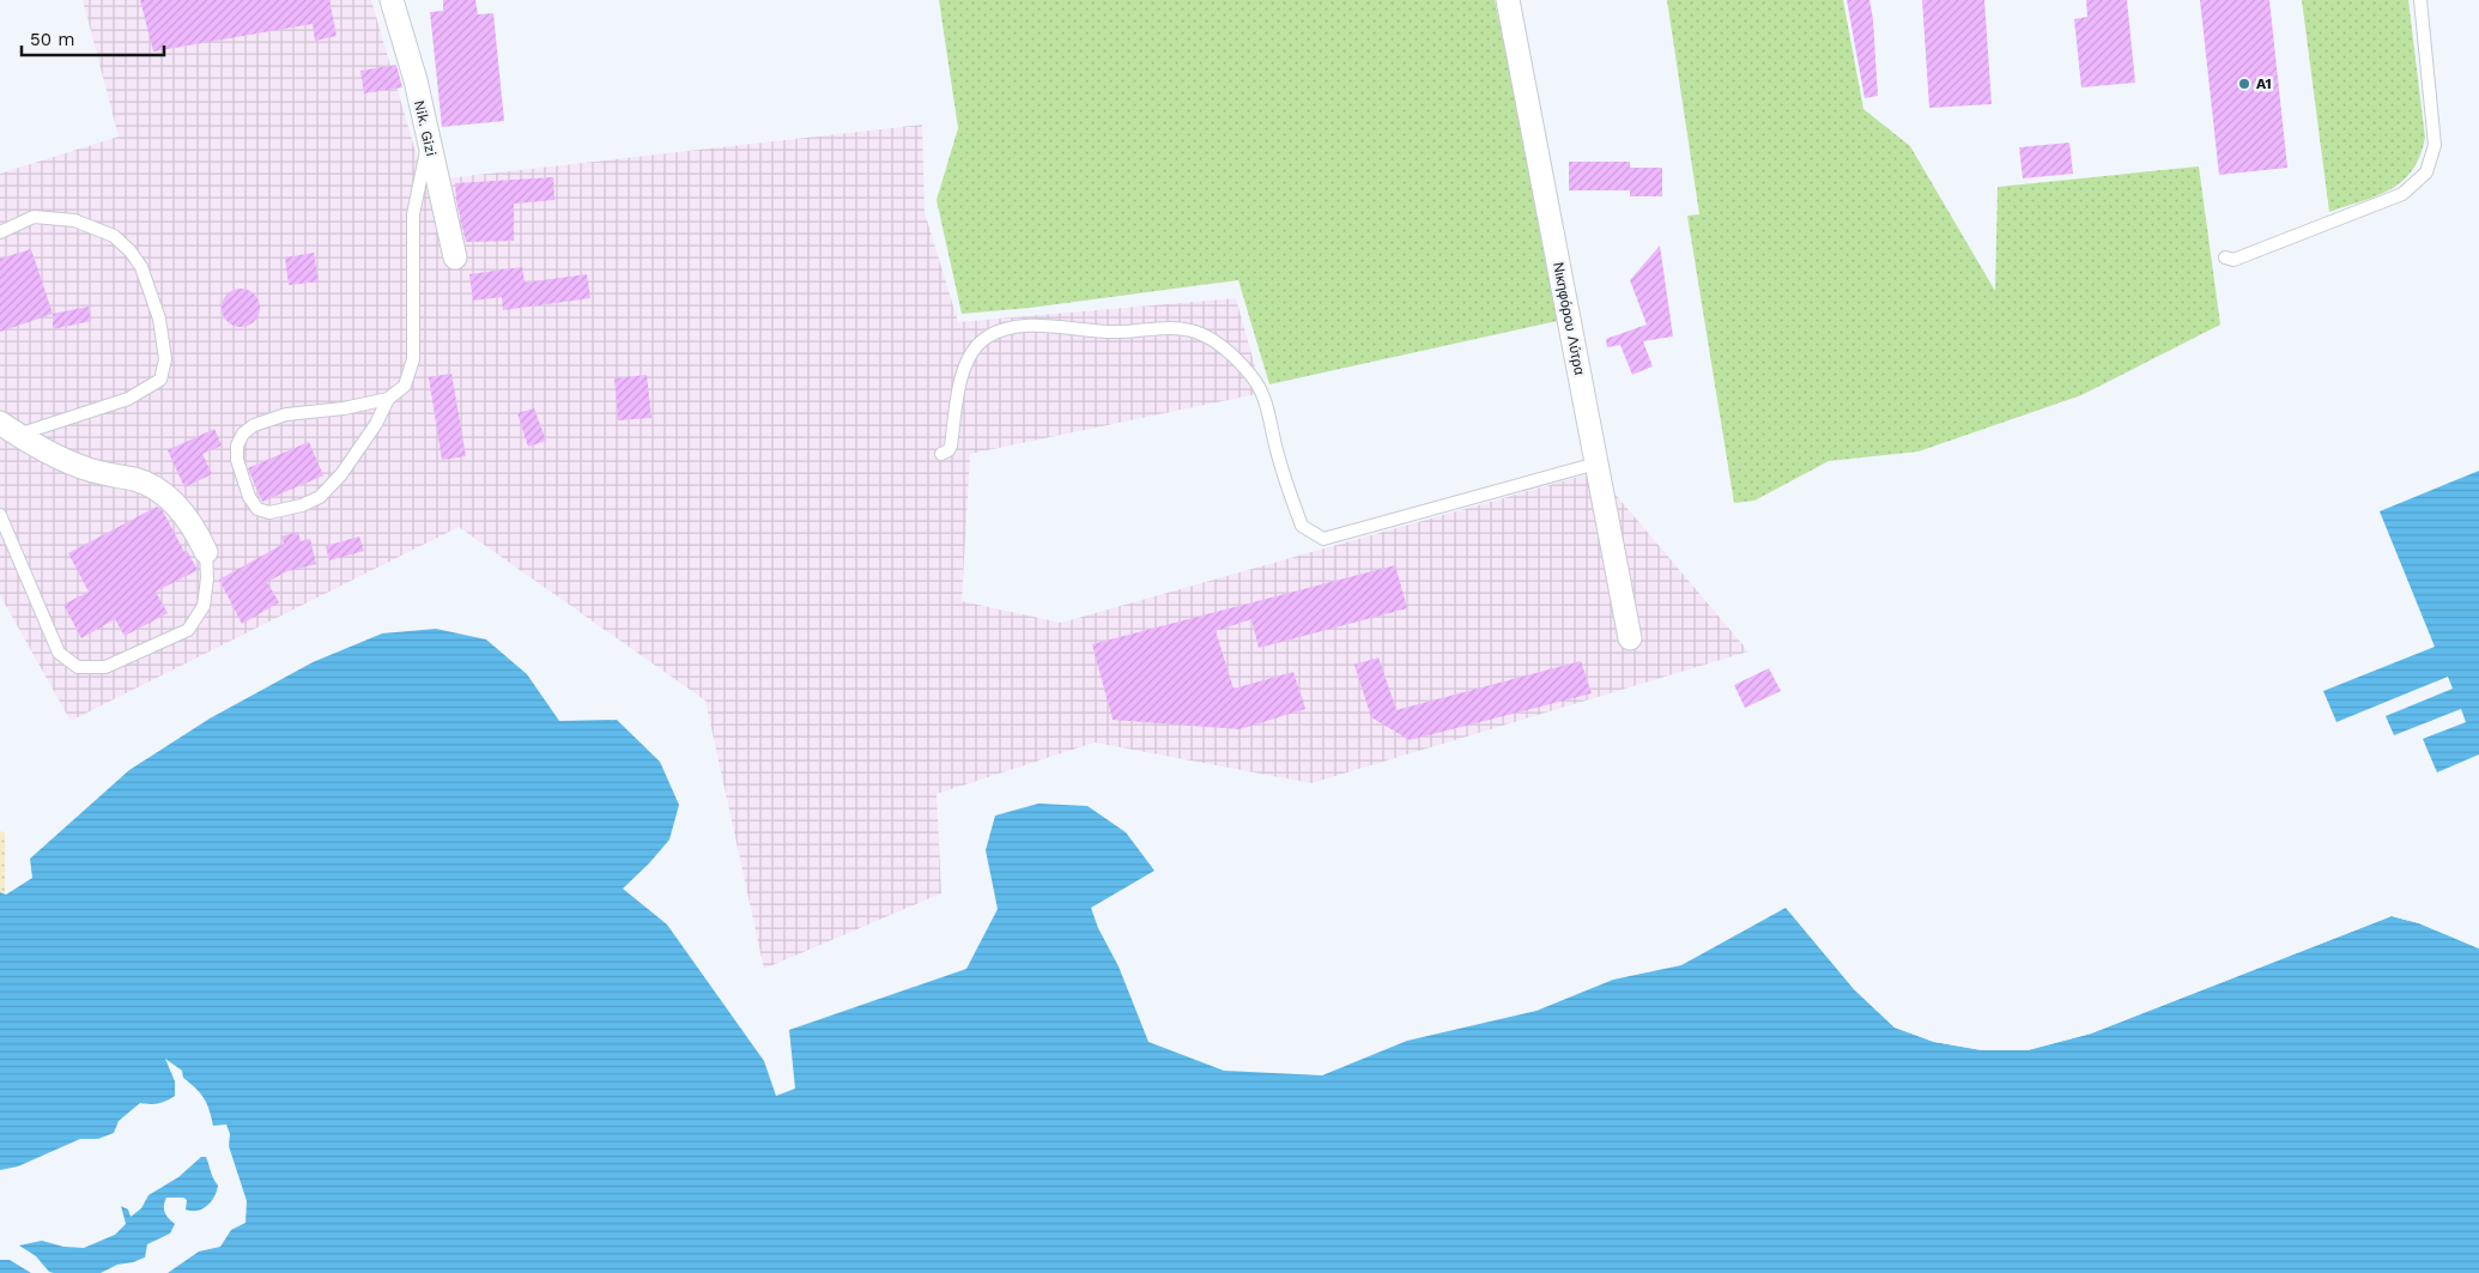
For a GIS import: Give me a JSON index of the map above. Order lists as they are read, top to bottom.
{
  "streets": {
    "street": ["Nik. Gizi", "Νικηφόρου Λύτρα"]
  },
  "places": ["A1"],
  "scale_bar": "50 m"
}
